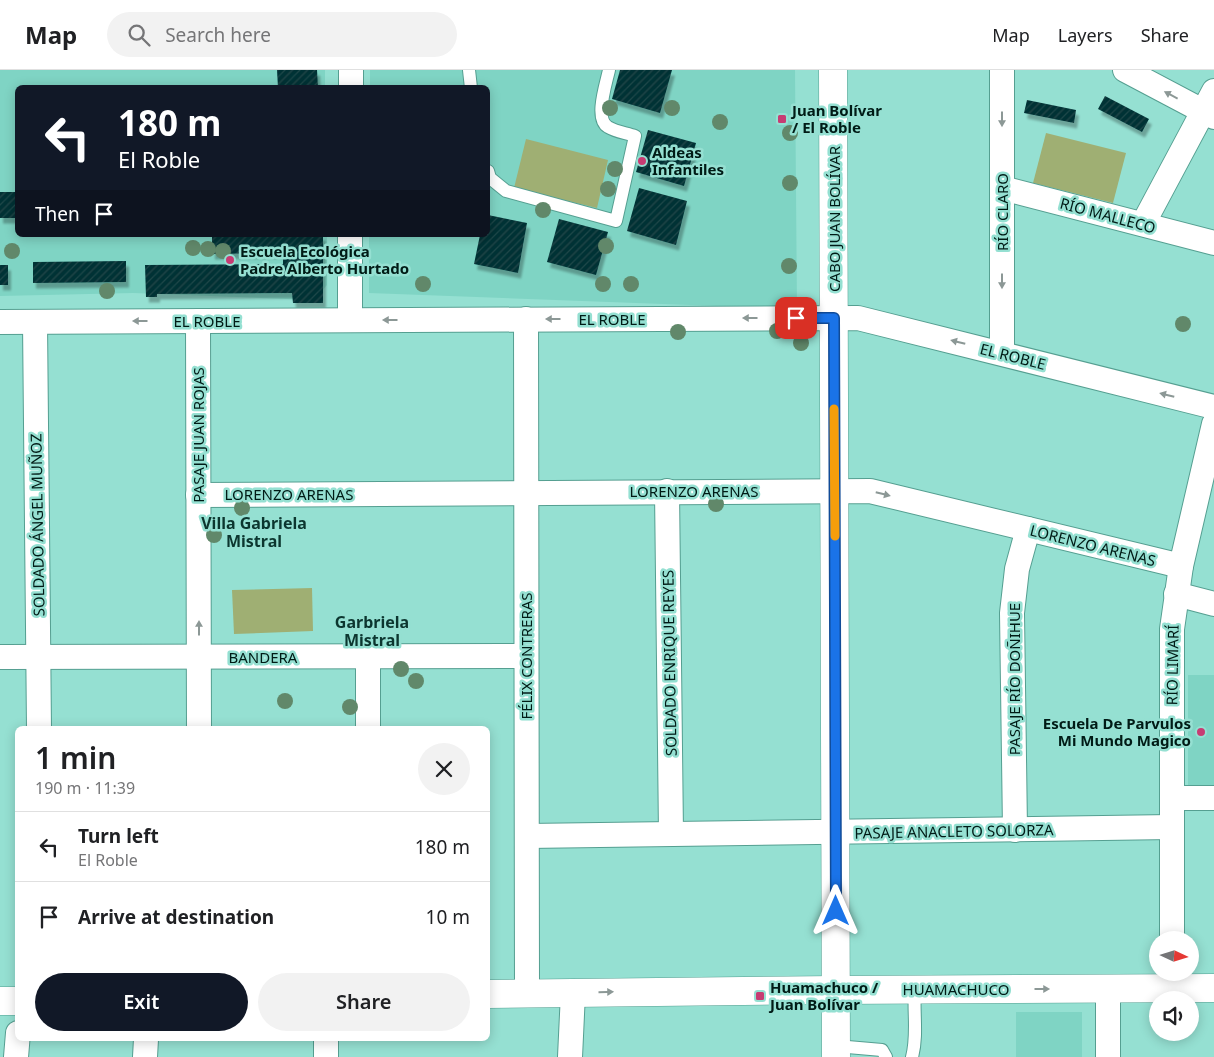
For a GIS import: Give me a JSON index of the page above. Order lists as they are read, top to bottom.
{
  "streets": {
    "street": [
      "RÍO CLARO",
      "RÍO MALLECO",
      "CABO JUAN BOLÍVAR",
      "EL ROBLE",
      "PASAJE JUAN ROJAS",
      "LORENZO ARENAS",
      "SOLDADO ÁNGEL MUÑOZ",
      "FÉLIX CONTRERAS",
      "BANDERA",
      "SOLDADO ENRIQUE REYES",
      "RÍO LIMARÍ",
      "PASAJE RÍO DOÑIHUE",
      "PASAJE ANACLETO SOLORZA",
      "HUAMACHUCO"
    ]
  },
  "crossings": [
    ["RÍO CLARO", "RÍO MALLECO"],
    ["RÍO CLARO", "EL ROBLE"],
    ["CABO JUAN BOLÍVAR", "EL ROBLE"],
    ["CABO JUAN BOLÍVAR", "LORENZO ARENAS"],
    ["CABO JUAN BOLÍVAR", "PASAJE ANACLETO SOLORZA"],
    ["CABO JUAN BOLÍVAR", "HUAMACHUCO"],
    ["EL ROBLE", "PASAJE JUAN ROJAS"],
    ["EL ROBLE", "SOLDADO ÁNGEL MUÑOZ"],
    ["EL ROBLE", "FÉLIX CONTRERAS"],
    ["PASAJE JUAN ROJAS", "LORENZO ARENAS"],
    ["PASAJE JUAN ROJAS", "BANDERA"],
    ["LORENZO ARENAS", "FÉLIX CONTRERAS"],
    ["LORENZO ARENAS", "SOLDADO ENRIQUE REYES"],
    ["LORENZO ARENAS", "RÍO LIMARÍ"],
    ["LORENZO ARENAS", "PASAJE RÍO DOÑIHUE"],
    ["SOLDADO ÁNGEL MUÑOZ", "BANDERA"],
    ["FÉLIX CONTRERAS", "BANDERA"],
    ["FÉLIX CONTRERAS", "PASAJE ANACLETO SOLORZA"],
    ["FÉLIX CONTRERAS", "HUAMACHUCO"],
    ["SOLDADO ENRIQUE REYES", "PASAJE ANACLETO SOLORZA"],
    ["RÍO LIMARÍ", "PASAJE ANACLETO SOLORZA"],
    ["PASAJE RÍO DOÑIHUE", "PASAJE ANACLETO SOLORZA"]
  ],
  "one_way": [
    "RÍO CLARO",
    "EL ROBLE",
    "PASAJE JUAN ROJAS",
    "HUAMACHUCO"
  ],
  "districts": ["Villa Gabriela Mistral", "Garbriela Mistral"],
  "places": {
    "transit": ["Juan Bolívar / El Roble", "Huamachuco / Juan Bolívar"],
    "other": ["Aldeas Infantiles", "Escuela Ecológica Padre Alberto Hurtado", "Escuela De Parvulos Mi Mundo Magico"]
  },
  "north": "right",
  "page": {
    "header": "Map",
    "search": "Search here",
    "nav": ["Map", "Layers", "Share"],
    "turn": ["180 m", "El Roble"],
    "then": "Then",
    "heading": ["1 min", "190 m · 11:39"],
    "list": [
      {
        "name": "Turn left",
        "note": "El Roble",
        "value": "180 m"
      },
      {
        "name": "Arrive at destination",
        "value": "10 m"
      }
    ],
    "buttons": ["Exit", "Share"]
  }
}
